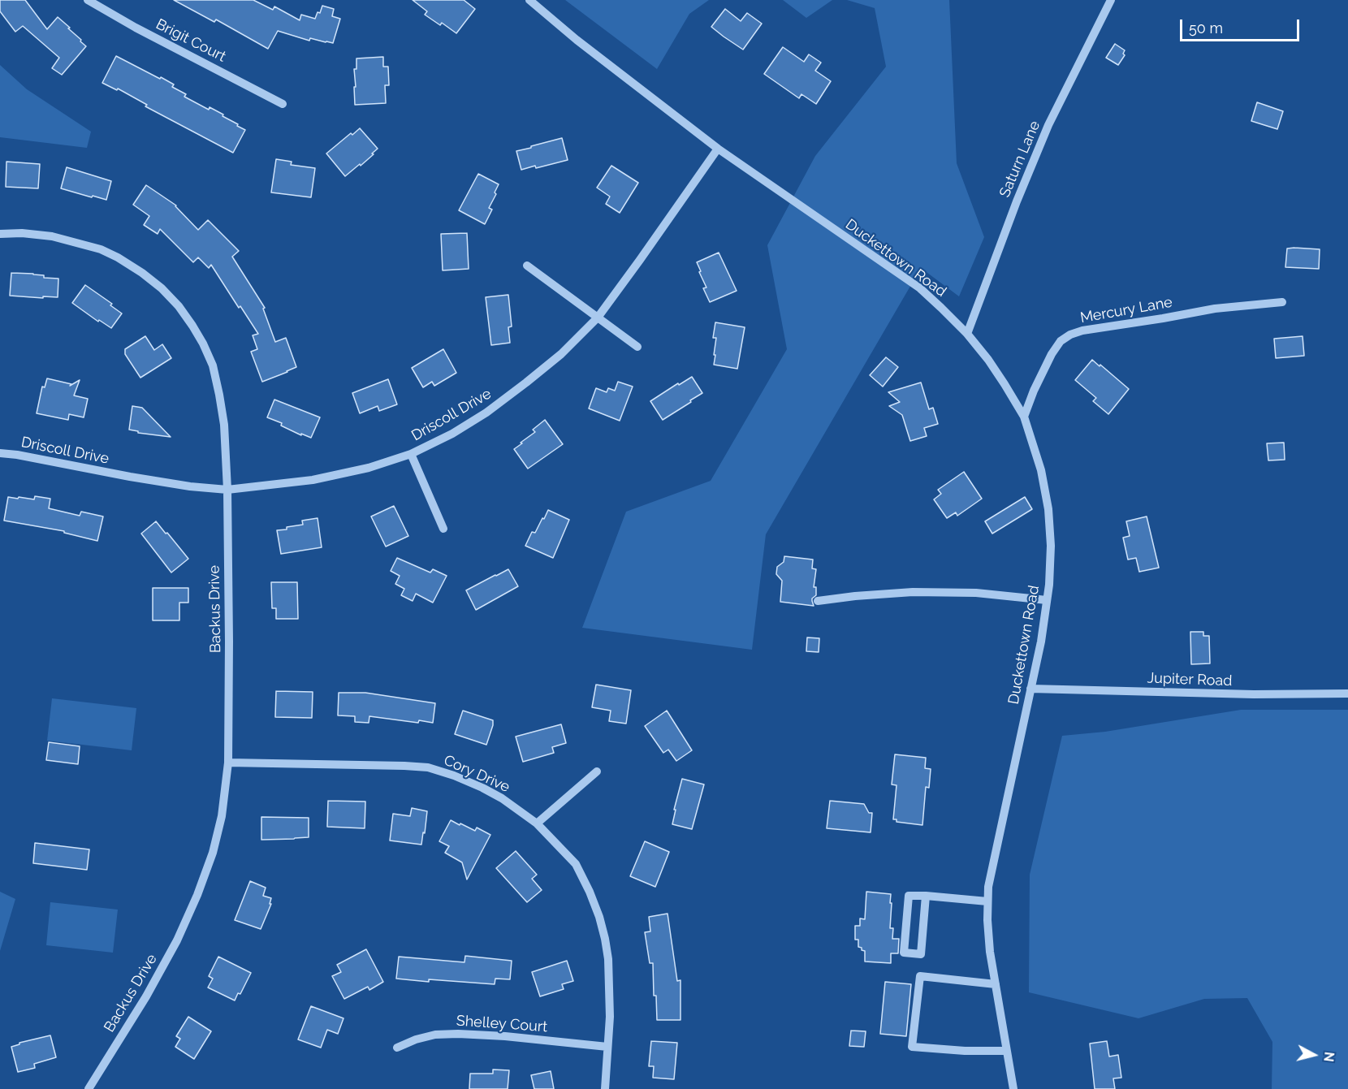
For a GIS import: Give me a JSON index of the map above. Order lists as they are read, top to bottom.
{
  "streets": {
    "street": [
      "Brigit Court",
      "Saturn Lane",
      "Duckettown Road",
      "Mercury Lane",
      "Driscoll Drive",
      "Backus Drive",
      "Jupiter Road",
      "Cory Drive",
      "Shelley Court"
    ]
  },
  "crossings": [
    ["Saturn Lane", "Duckettown Road"],
    ["Duckettown Road", "Mercury Lane"],
    ["Duckettown Road", "Driscoll Drive"],
    ["Duckettown Road", "Jupiter Road"],
    ["Driscoll Drive", "Backus Drive"],
    ["Backus Drive", "Cory Drive"],
    ["Cory Drive", "Shelley Court"]
  ],
  "scale_bar": "50 m",
  "north": "right"
}
